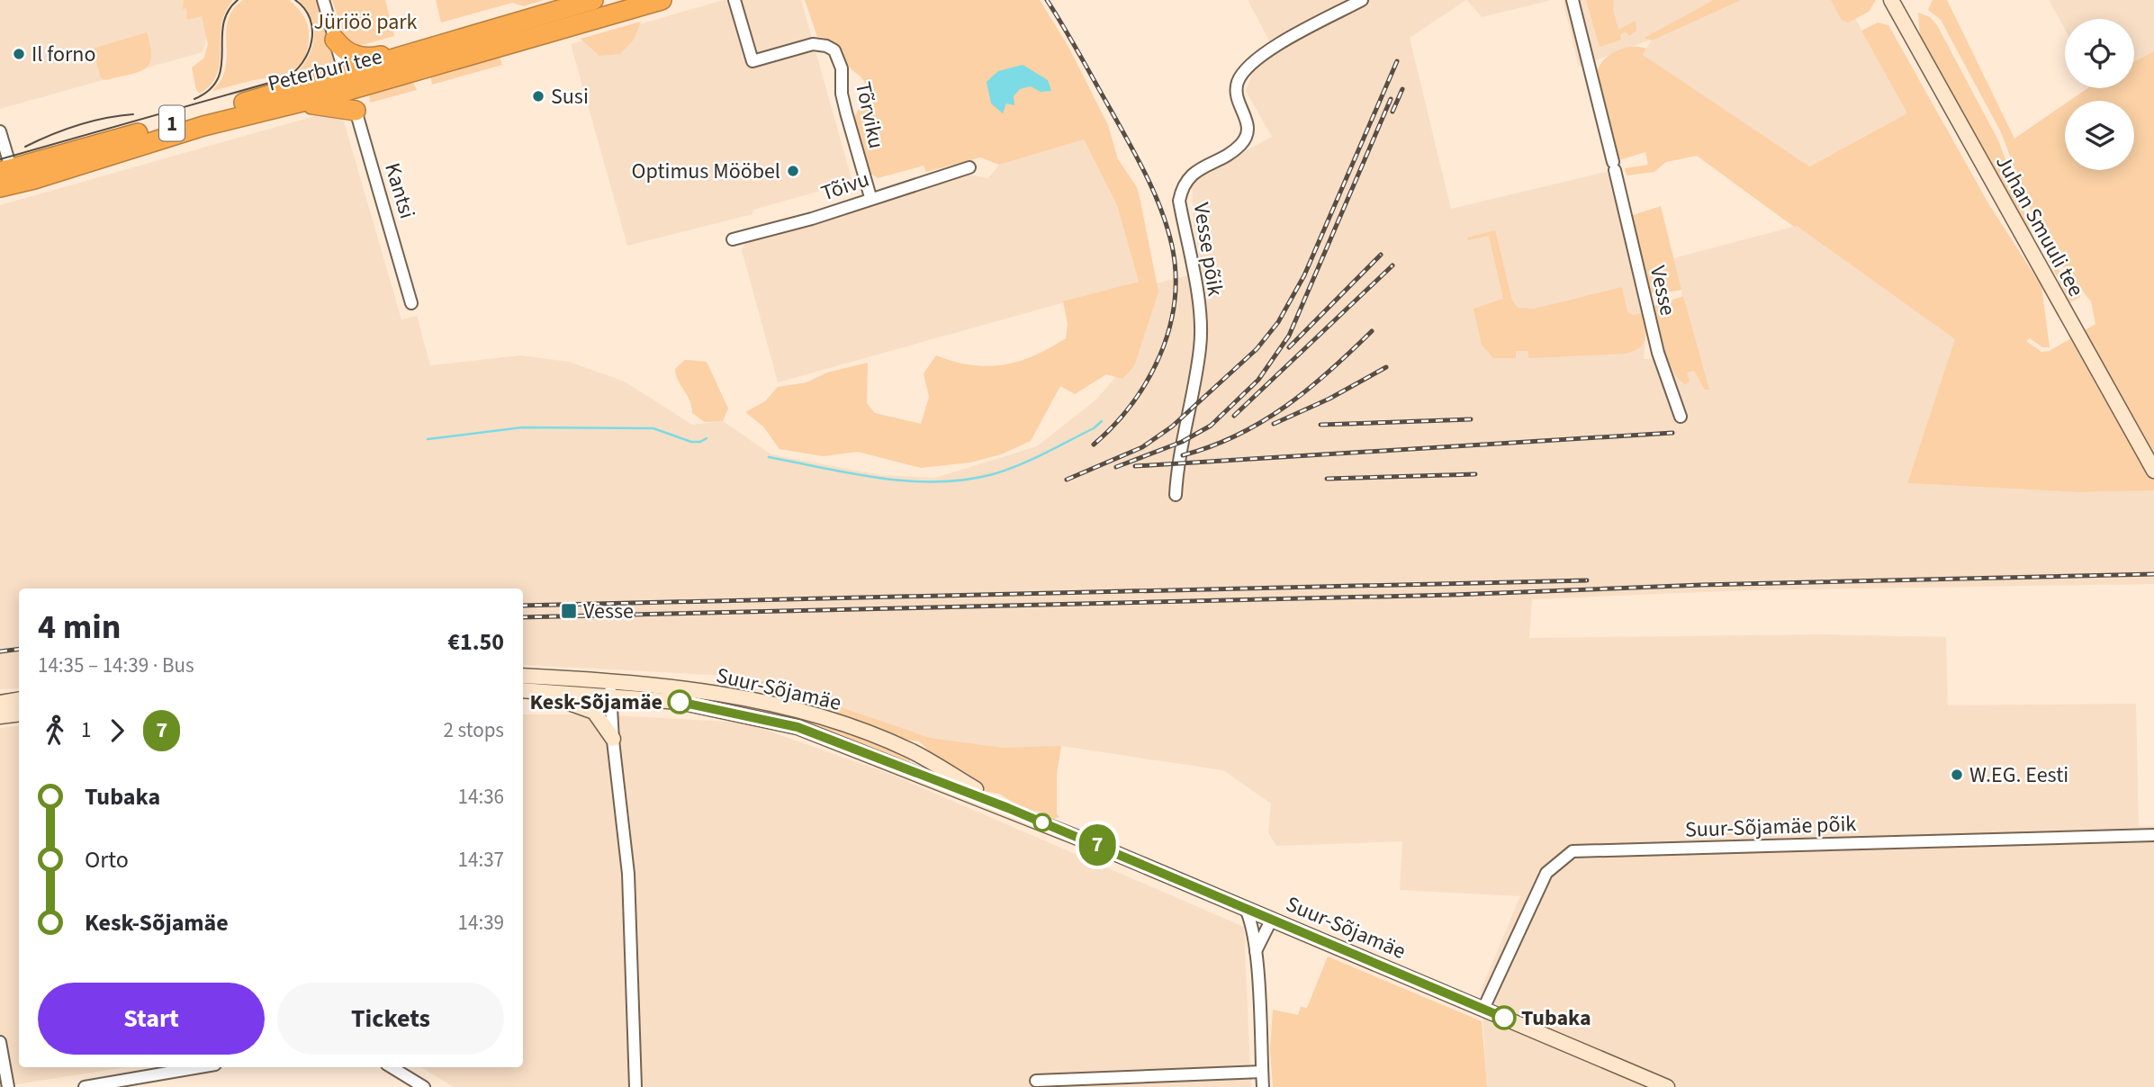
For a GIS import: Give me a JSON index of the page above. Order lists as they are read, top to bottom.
{
  "streets": {
    "highway": ["Peterburi tee", "1"],
    "main road": ["Juhan Smuuli tee", "Suur-Sõjamäe"],
    "street": [
      "Tõrviku",
      "Tõivu",
      "Kantsi",
      "Vesse põik",
      "Vesse",
      "Suur-Sõjamäe põik"
    ]
  },
  "crossings": [
    ["Peterburi tee", "Kantsi"],
    ["Tõrviku", "Tõivu"],
    ["Suur-Sõjamäe", "Suur-Sõjamäe põik"]
  ],
  "parks": ["Jüriöö park"],
  "places": {
    "other": [
      "Il forno",
      "Susi",
      "Optimus Mööbel",
      "Kesk-Sõjamäe",
      "W.EG. Eesti",
      "Tubaka"
    ],
    "transit": ["Vesse"]
  },
  "lines": ["bus line 7"],
  "page": {
    "on_map": "7",
    "heading": ["4 min", "14:35 – 14:39 · Bus", "€1.50"],
    "legs": ["1", "7", "2 stops"],
    "list": [
      {
        "name": "Tubaka",
        "value": "14:36"
      },
      {
        "name": "Orto",
        "value": "14:37"
      },
      {
        "name": "Kesk-Sõjamäe",
        "value": "14:39"
      }
    ],
    "buttons": ["Start", "Tickets"]
  }
}
